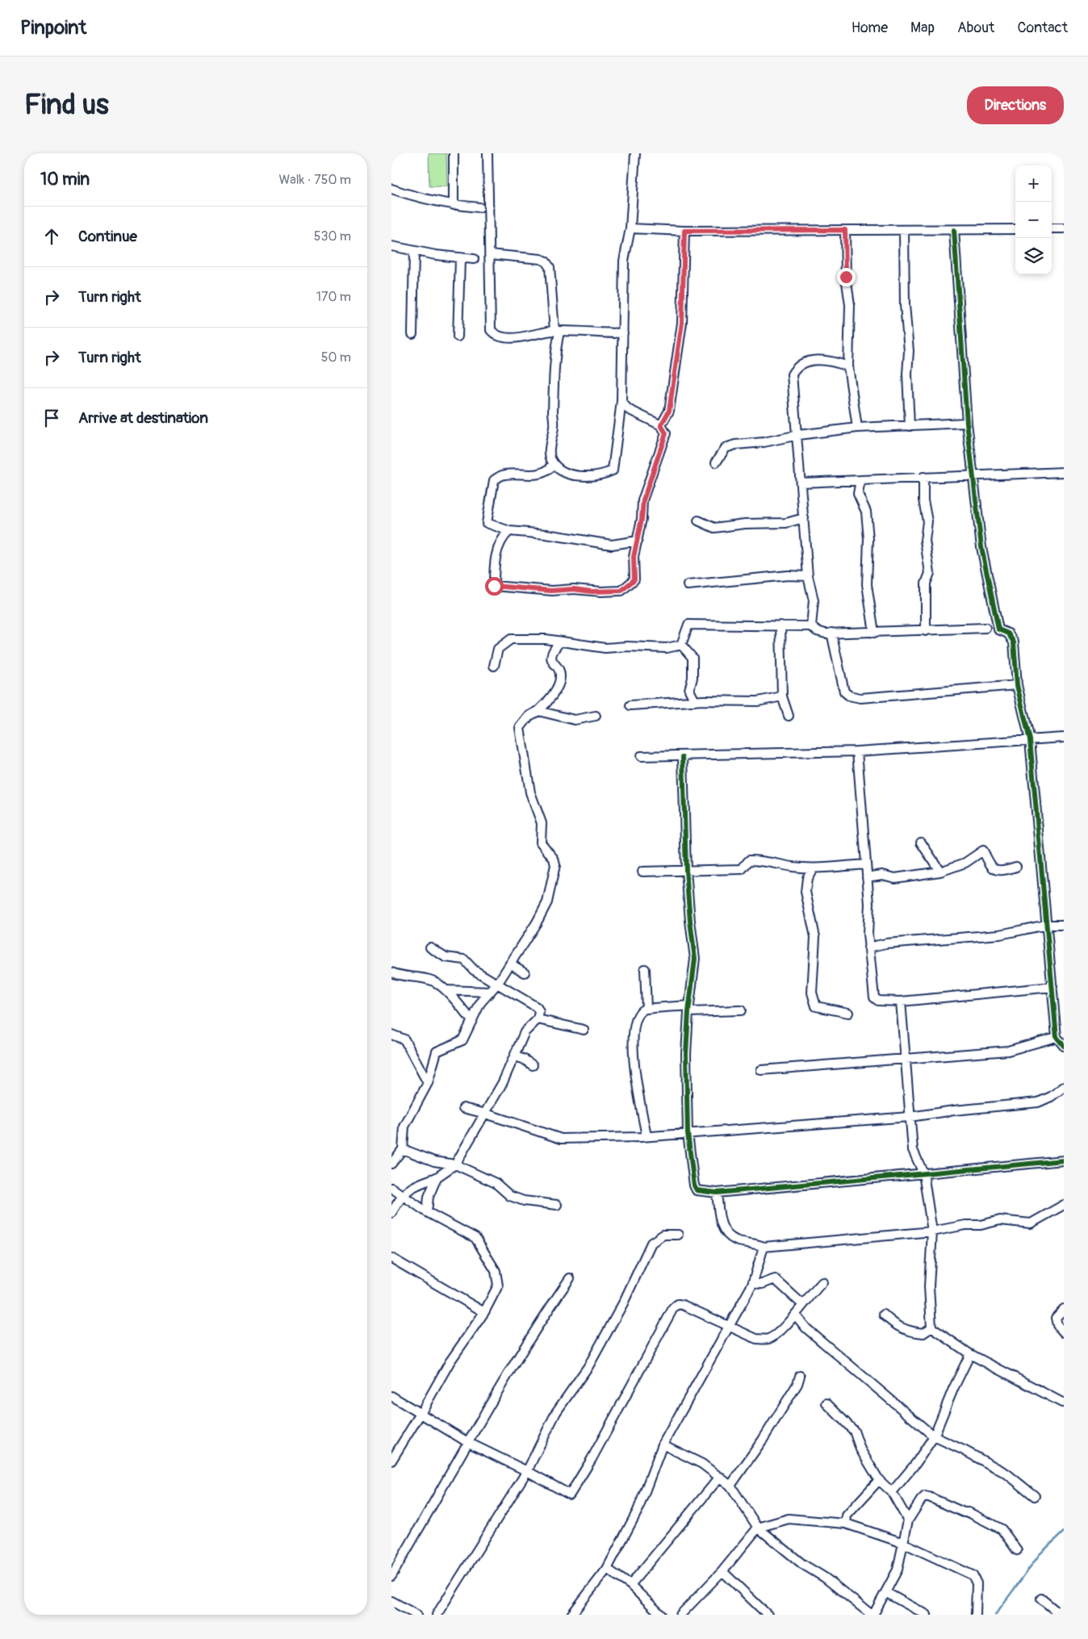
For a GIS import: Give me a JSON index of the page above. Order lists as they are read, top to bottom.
{
  "page": {
    "header": "Pinpoint",
    "nav": [
      "Home",
      "Map",
      "About",
      "Contact"
    ],
    "buttons": "Directions",
    "title": "Find us",
    "heading": ["10 min", "Walk · 750 m"],
    "map_buttons": ["+", "−"],
    "list": [
      ["Continue", "530 m"],
      ["Turn right", "170 m"],
      ["Turn right", "50 m"],
      "Arrive at destination"
    ]
  }
}
